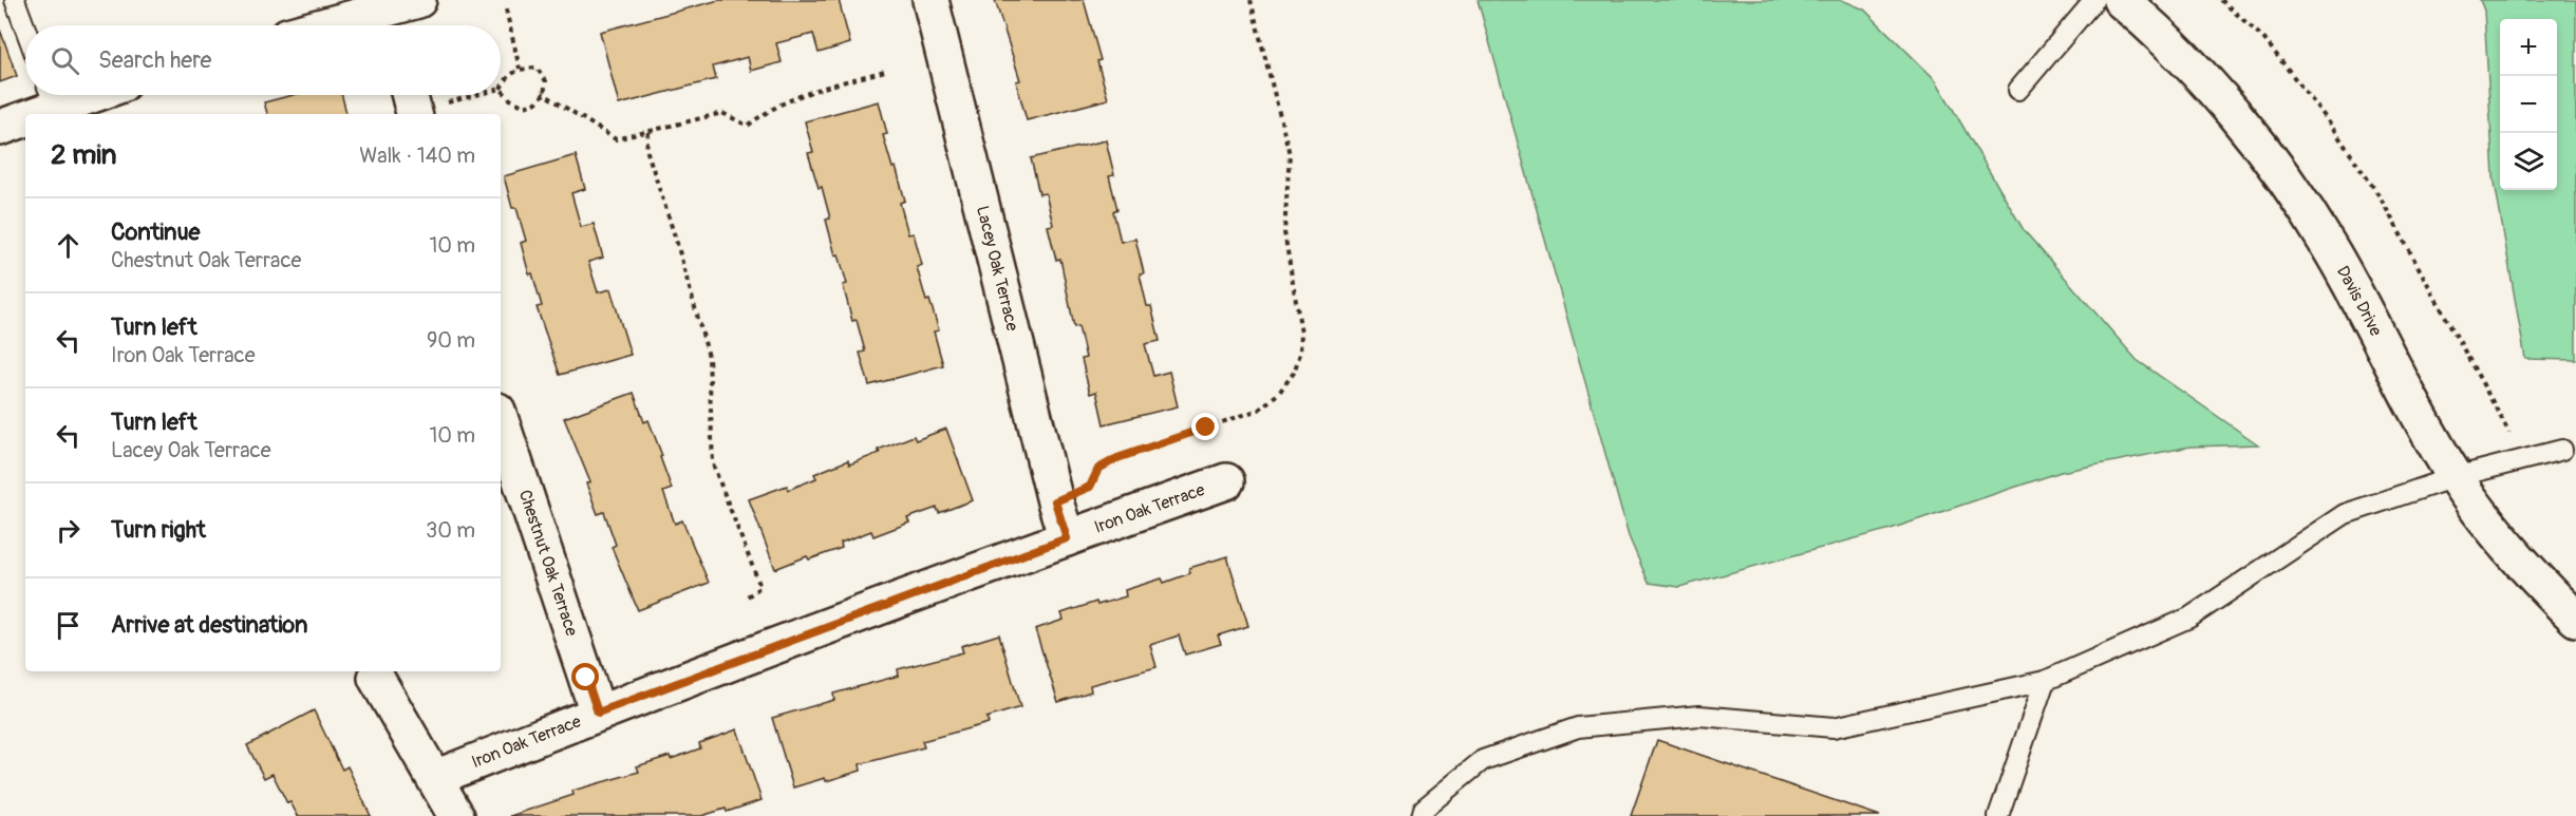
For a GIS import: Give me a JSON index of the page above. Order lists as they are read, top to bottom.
{
  "streets": {
    "street": [
      "Lacey Oak Terrace",
      "Davis Drive",
      "Iron Oak Terrace",
      "Chestnut Oak Terrace"
    ]
  },
  "crossings": [
    ["Lacey Oak Terrace", "Iron Oak Terrace"],
    ["Iron Oak Terrace", "Chestnut Oak Terrace"]
  ],
  "page": {
    "map_buttons": ["+", "−"],
    "search": "Search here",
    "heading": ["2 min", "Walk · 140 m"],
    "list": [
      ["Continue", "Chestnut Oak Terrace", "10 m"],
      ["Turn left", "Iron Oak Terrace", "90 m"],
      ["Turn left", "Lacey Oak Terrace", "10 m"],
      ["Turn right", "30 m"],
      "Arrive at destination"
    ]
  }
}
